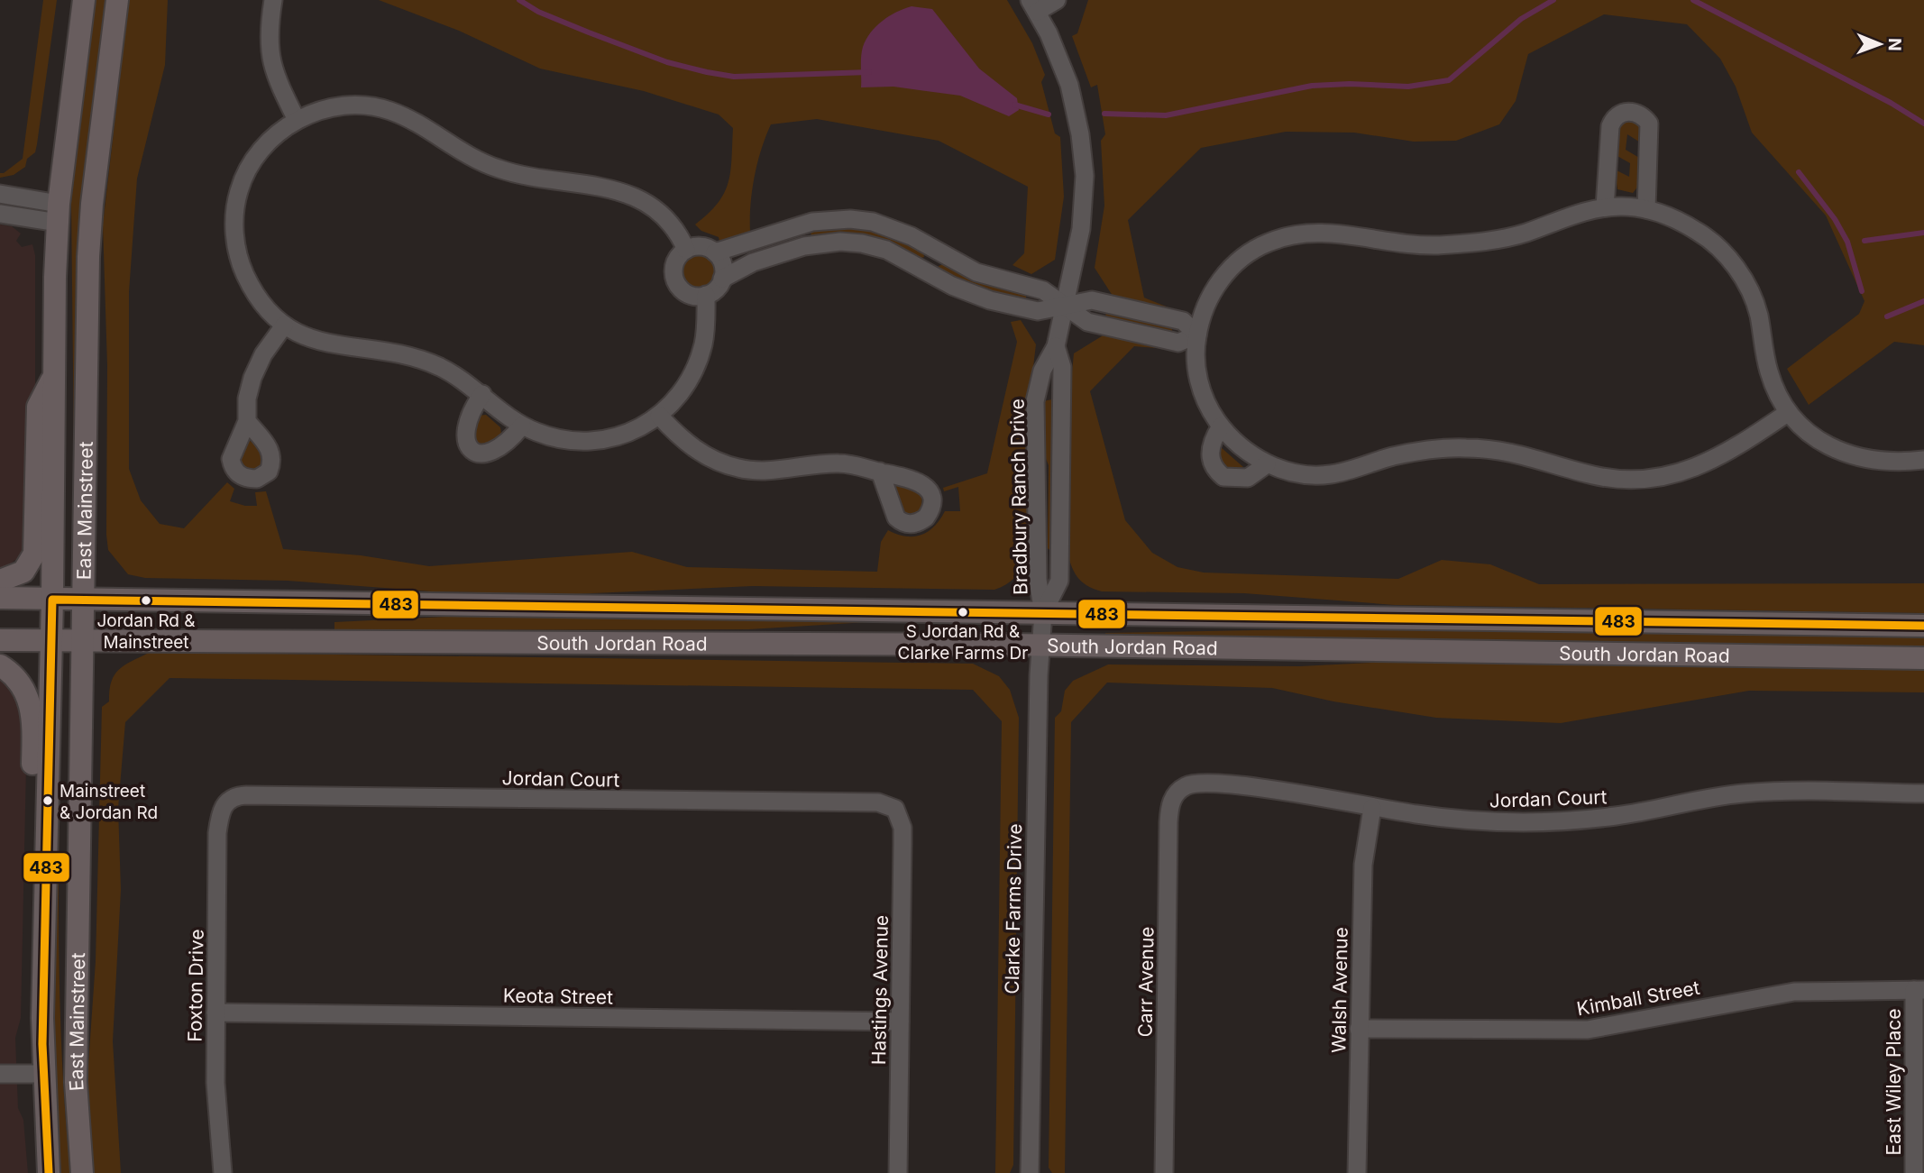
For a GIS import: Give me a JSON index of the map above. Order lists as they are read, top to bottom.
{
  "streets": {
    "main road": ["East Mainstreet", "South Jordan Road"],
    "street": [
      "Bradbury Ranch Drive",
      "Jordan Court",
      "Clarke Farms Drive",
      "Carr Avenue",
      "Foxton Drive",
      "Hastings Avenue",
      "Walsh Avenue",
      "Keota Street",
      "Kimball Street",
      "East Wiley Place"
    ]
  },
  "crossings": [
    ["Bradbury Ranch Drive", "South Jordan Road"],
    ["Bradbury Ranch Drive", "Clarke Farms Drive"],
    ["East Mainstreet", "South Jordan Road"],
    ["South Jordan Road", "Clarke Farms Drive"],
    ["Jordan Court", "Carr Avenue"],
    ["Jordan Court", "Foxton Drive"],
    ["Jordan Court", "Hastings Avenue"],
    ["Jordan Court", "Walsh Avenue"],
    ["Foxton Drive", "Keota Street"],
    ["Hastings Avenue", "Keota Street"],
    ["Walsh Avenue", "Kimball Street"],
    ["Kimball Street", "East Wiley Place"]
  ],
  "places": ["Jordan Rd & Mainstreet", "S Jordan Rd & Clarke Farms Dr", "Mainstreet & Jordan Rd"],
  "lines": ["transit line 483"],
  "north": "right"
}
